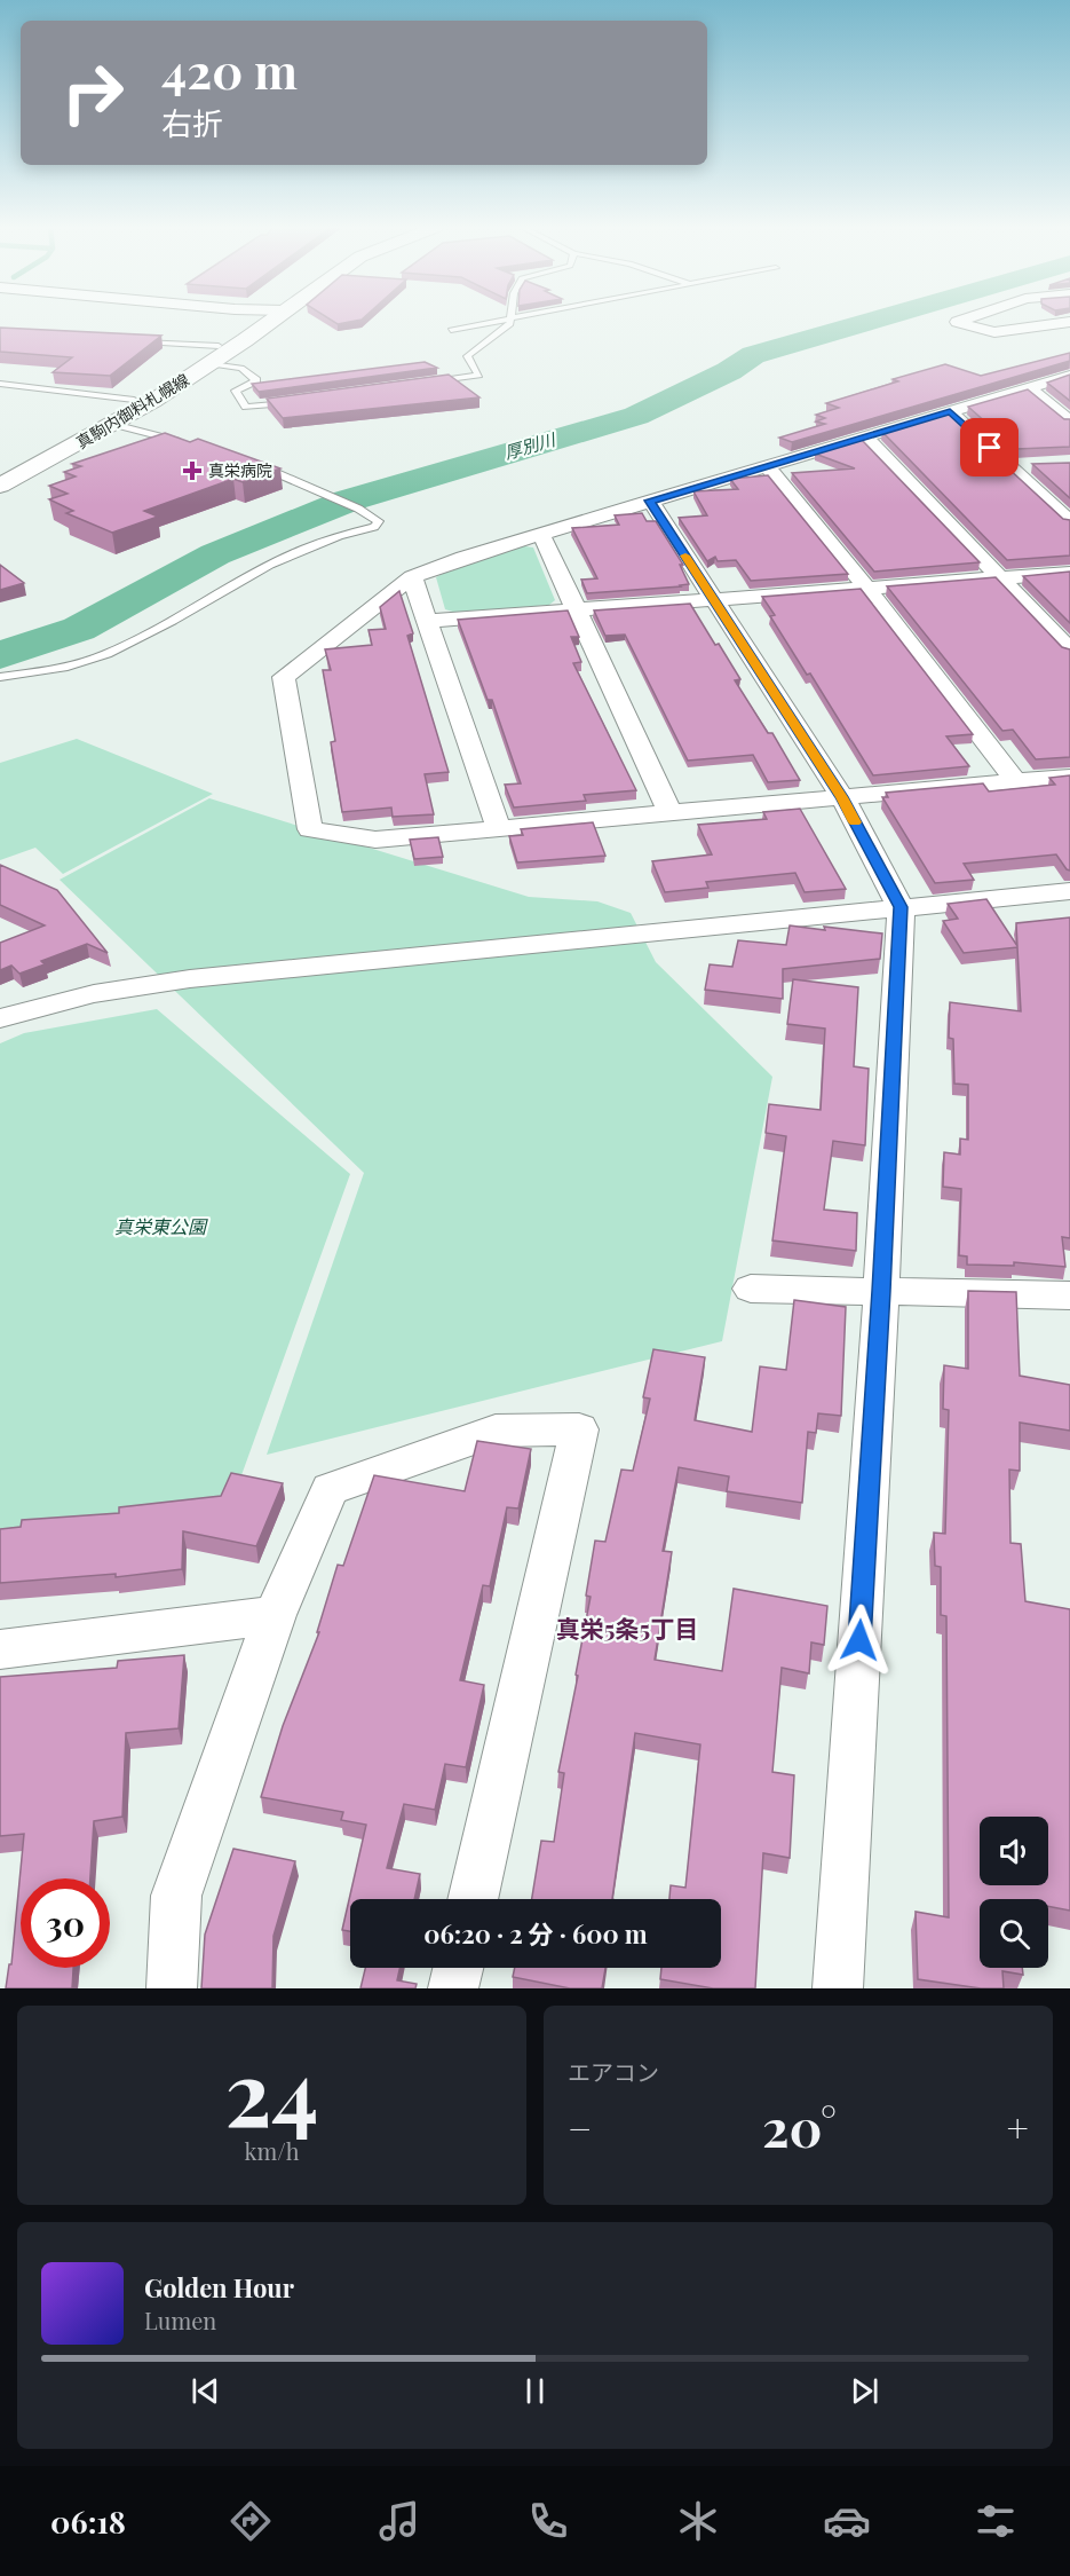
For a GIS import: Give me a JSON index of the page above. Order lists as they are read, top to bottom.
{
  "streets": {
    "main road": ["真駒内御料札幌線"]
  },
  "districts": ["真栄5条5丁目"],
  "water": ["厚別川"],
  "parks": ["真栄東公園"],
  "places": {
    "health": ["真栄病院"]
  },
  "page": {
    "turn": ["420 m", "右折"],
    "limit": "30",
    "trip": "06:20 · 2 分 · 600 m",
    "tile": [
      ["24", "km/h"],
      "エアコン"
    ],
    "heat": ["−", "20°", "+"],
    "song": ["Golden Hour", "Lumen"],
    "tabs": "06:18"
  }
}
